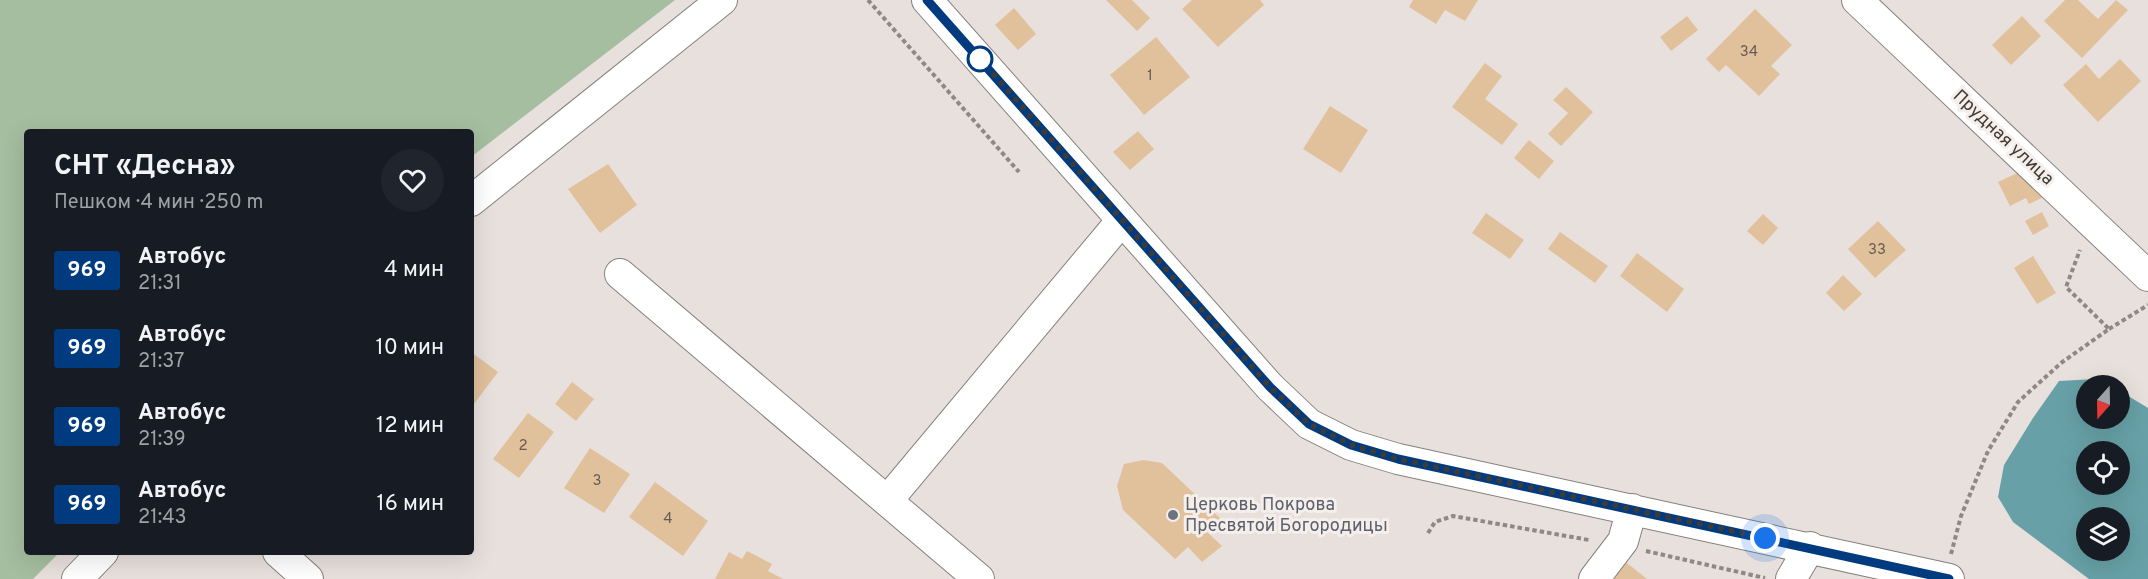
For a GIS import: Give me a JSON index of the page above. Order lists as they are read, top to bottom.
{
  "streets": {
    "street": ["Прудная улица"]
  },
  "places": ["Церковь Покрова Пресвятой Богородицы"],
  "lines": ["bus line 969"],
  "house_numbers": [
    "34",
    "1",
    "33",
    "2",
    "3",
    "4"
  ],
  "north": "bottom",
  "page": {
    "heading": ["СНТ «Десна»", "Пешком · 4 мин · 250 m"],
    "list": [
      {
        "mark": "969",
        "name": "Автобус",
        "note": "21:31",
        "value": "4 мин"
      },
      {
        "mark": "969",
        "name": "Автобус",
        "note": "21:37",
        "value": "10 мин"
      },
      {
        "mark": "969",
        "name": "Автобус",
        "note": "21:39",
        "value": "12 мин"
      },
      {
        "mark": "969",
        "name": "Автобус",
        "note": "21:43",
        "value": "16 мин"
      }
    ]
  }
}
